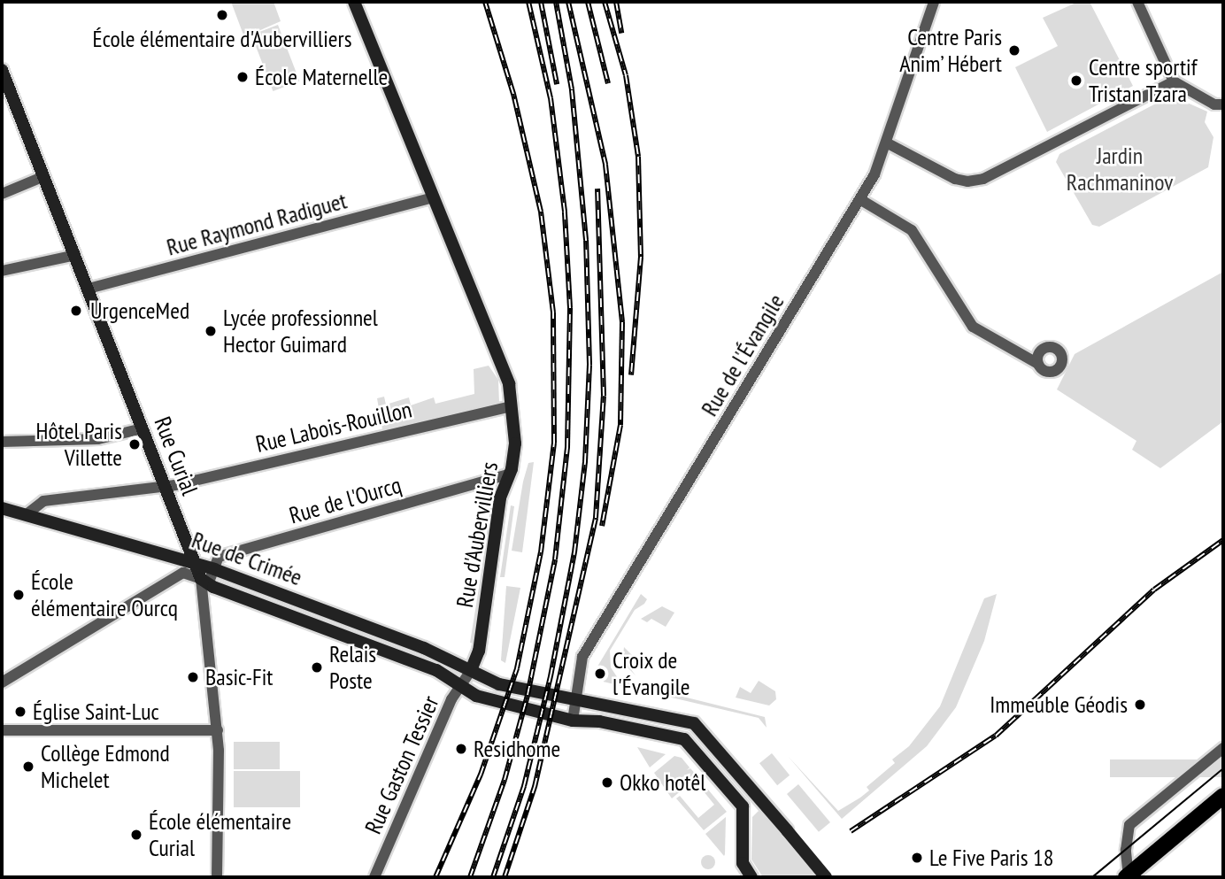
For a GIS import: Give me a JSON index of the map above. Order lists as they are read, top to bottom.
{
  "streets": {
    "main road": ["Rue Curial", "Rue d'Aubervilliers", "Rue de Crimée"],
    "street": [
      "Rue Raymond Radiguet",
      "Rue de l'Évangile",
      "Rue Labois-Rouillon",
      "Rue de l'Ourcq",
      "Rue Gaston Tessier"
    ]
  },
  "crossings": [
    ["Rue Raymond Radiguet", "Rue Curial"],
    ["Rue Raymond Radiguet", "Rue d'Aubervilliers"],
    ["Rue Labois-Rouillon", "Rue Curial"],
    ["Rue Labois-Rouillon", "Rue d'Aubervilliers"],
    ["Rue Labois-Rouillon", "Rue de Crimée"],
    ["Rue Curial", "Rue de l'Ourcq"],
    ["Rue Curial", "Rue de Crimée"],
    ["Rue de l'Ourcq", "Rue d'Aubervilliers"],
    ["Rue de l'Ourcq", "Rue de Crimée"],
    ["Rue d'Aubervilliers", "Rue de Crimée"],
    ["Rue d'Aubervilliers", "Rue Gaston Tessier"],
    ["Rue de Crimée", "Rue Gaston Tessier"]
  ],
  "parks": ["Jardin Rachmaninov"],
  "places": [
    "École élémentaire d'Aubervilliers",
    "Centre Paris Anim’ Hébert",
    "École Maternelle",
    "Centre sportif Tristan Tzara",
    "UrgenceMed",
    "Lycée professionnel Hector Guimard",
    "Hôtel Paris Villette",
    "École élémentaire Ourcq",
    "Relais Poste",
    "Croix de l'Évangile",
    "Basic-Fit",
    "Immeuble Géodis",
    "Église Saint-Luc",
    "Residhome",
    "Collège Edmond Michelet",
    "Okko hotêl",
    "École élémentaire Curial",
    "Le Five Paris 18"
  ]
}
